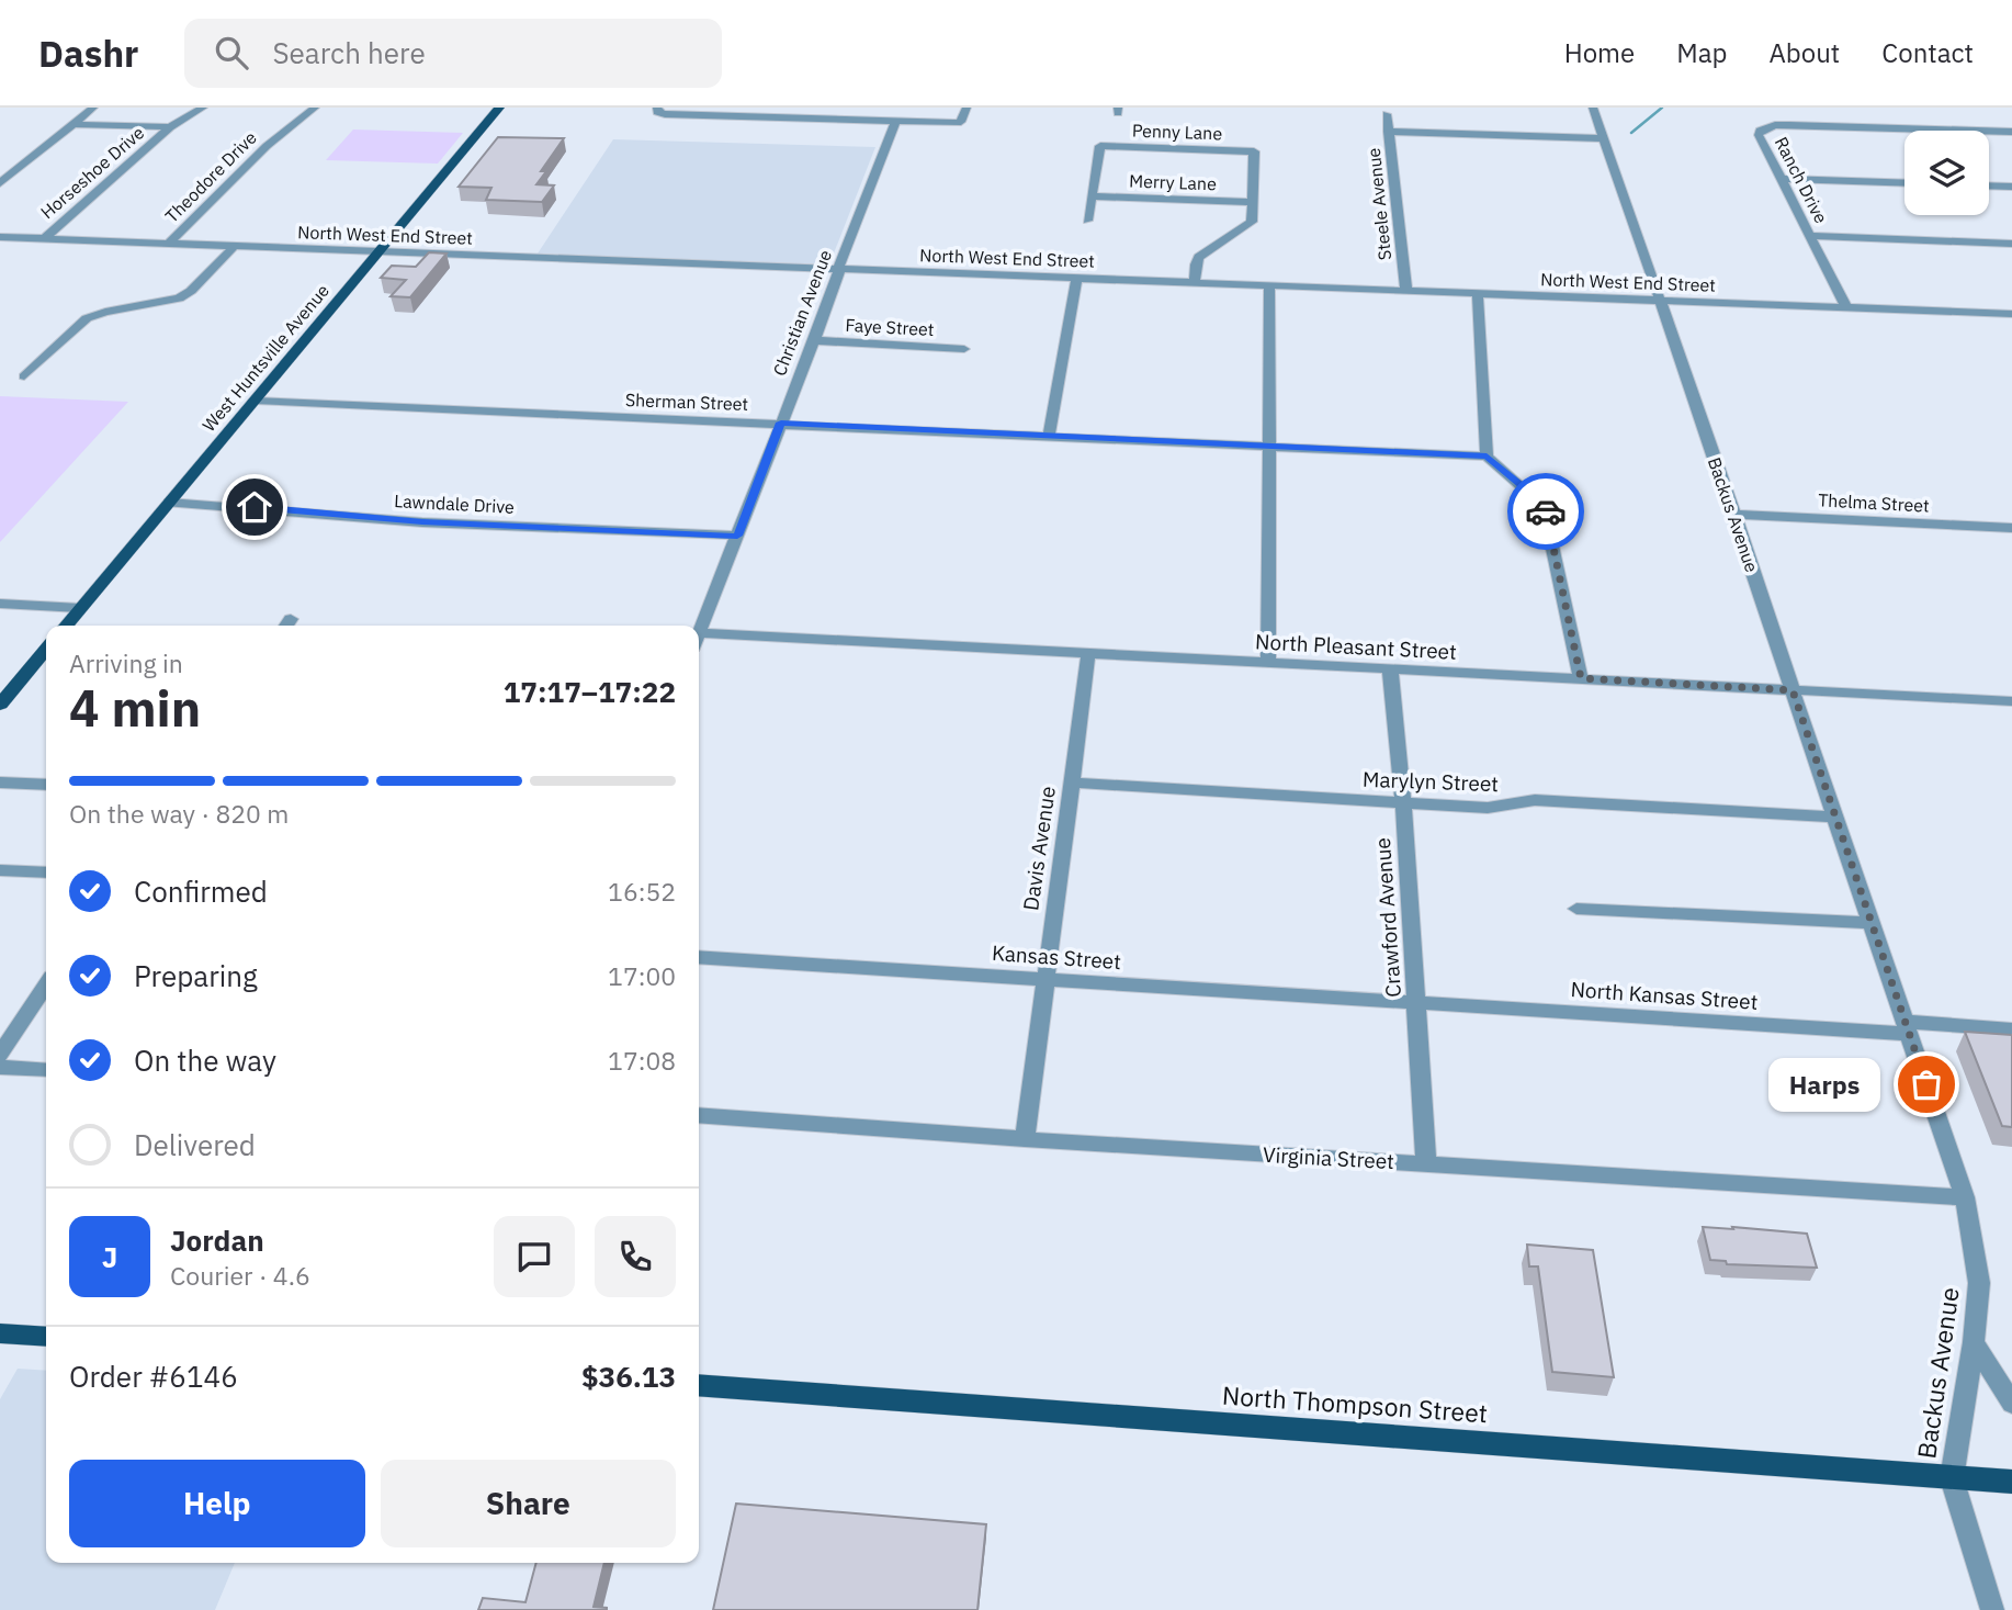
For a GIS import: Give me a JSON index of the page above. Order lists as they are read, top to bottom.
{
  "streets": {
    "main road": ["West Huntsville Avenue", "North Thompson Street"],
    "street": [
      "Penny Lane",
      "Horseshoe Drive",
      "Theodore Drive",
      "Ranch Drive",
      "Merry Lane",
      "Steele Avenue",
      "North West End Street",
      "Christian Avenue",
      "Faye Street",
      "Sherman Street",
      "Thelma Street",
      "Lawndale Drive",
      "Backus Avenue",
      "North Pleasant Street",
      "Marylyn Street",
      "Davis Avenue",
      "Crawford Avenue",
      "Kansas Street",
      "North Kansas Street",
      "Virginia Street"
    ]
  },
  "crossings": [
    ["Penny Lane", "Merry Lane"],
    ["Horseshoe Drive", "North West End Street"],
    ["Theodore Drive", "North West End Street"],
    ["Ranch Drive", "North West End Street"],
    ["Steele Avenue", "North West End Street"],
    ["North West End Street", "Christian Avenue"],
    ["North West End Street", "West Huntsville Avenue"],
    ["North West End Street", "Backus Avenue"],
    ["Christian Avenue", "Faye Street"],
    ["Christian Avenue", "Sherman Street"],
    ["Christian Avenue", "Lawndale Drive"],
    ["West Huntsville Avenue", "Sherman Street"],
    ["West Huntsville Avenue", "Lawndale Drive"],
    ["Thelma Street", "Backus Avenue"],
    ["Backus Avenue", "North Pleasant Street"],
    ["Backus Avenue", "Marylyn Street"],
    ["Backus Avenue", "North Kansas Street"],
    ["Backus Avenue", "Virginia Street"],
    ["Backus Avenue", "North Thompson Street"],
    ["North Pleasant Street", "Davis Avenue"],
    ["North Pleasant Street", "Crawford Avenue"],
    ["Marylyn Street", "Davis Avenue"],
    ["Marylyn Street", "Crawford Avenue"],
    ["Davis Avenue", "Kansas Street"],
    ["Davis Avenue", "Virginia Street"],
    ["Crawford Avenue", "Kansas Street"],
    ["Crawford Avenue", "North Kansas Street"],
    ["Crawford Avenue", "Virginia Street"],
    ["Kansas Street", "North Kansas Street"]
  ],
  "places": ["Harps"],
  "page": {
    "header": "Dashr",
    "search": "Search here",
    "nav": [
      "Home",
      "Map",
      "About",
      "Contact"
    ],
    "heading": ["4 min", "Arriving in", "17:17–17:22"],
    "panel": [
      "Jordan",
      "Courier · 4.6",
      "Order #6146",
      "$36.13"
    ],
    "bar": "On the way · 820 m",
    "list": [
      ["Confirmed", "16:52"],
      ["Preparing", "17:00"],
      ["On the way", "17:08"],
      "Delivered"
    ],
    "bubble": "Harps",
    "round": "J",
    "buttons": ["Help", "Share"]
  }
}
